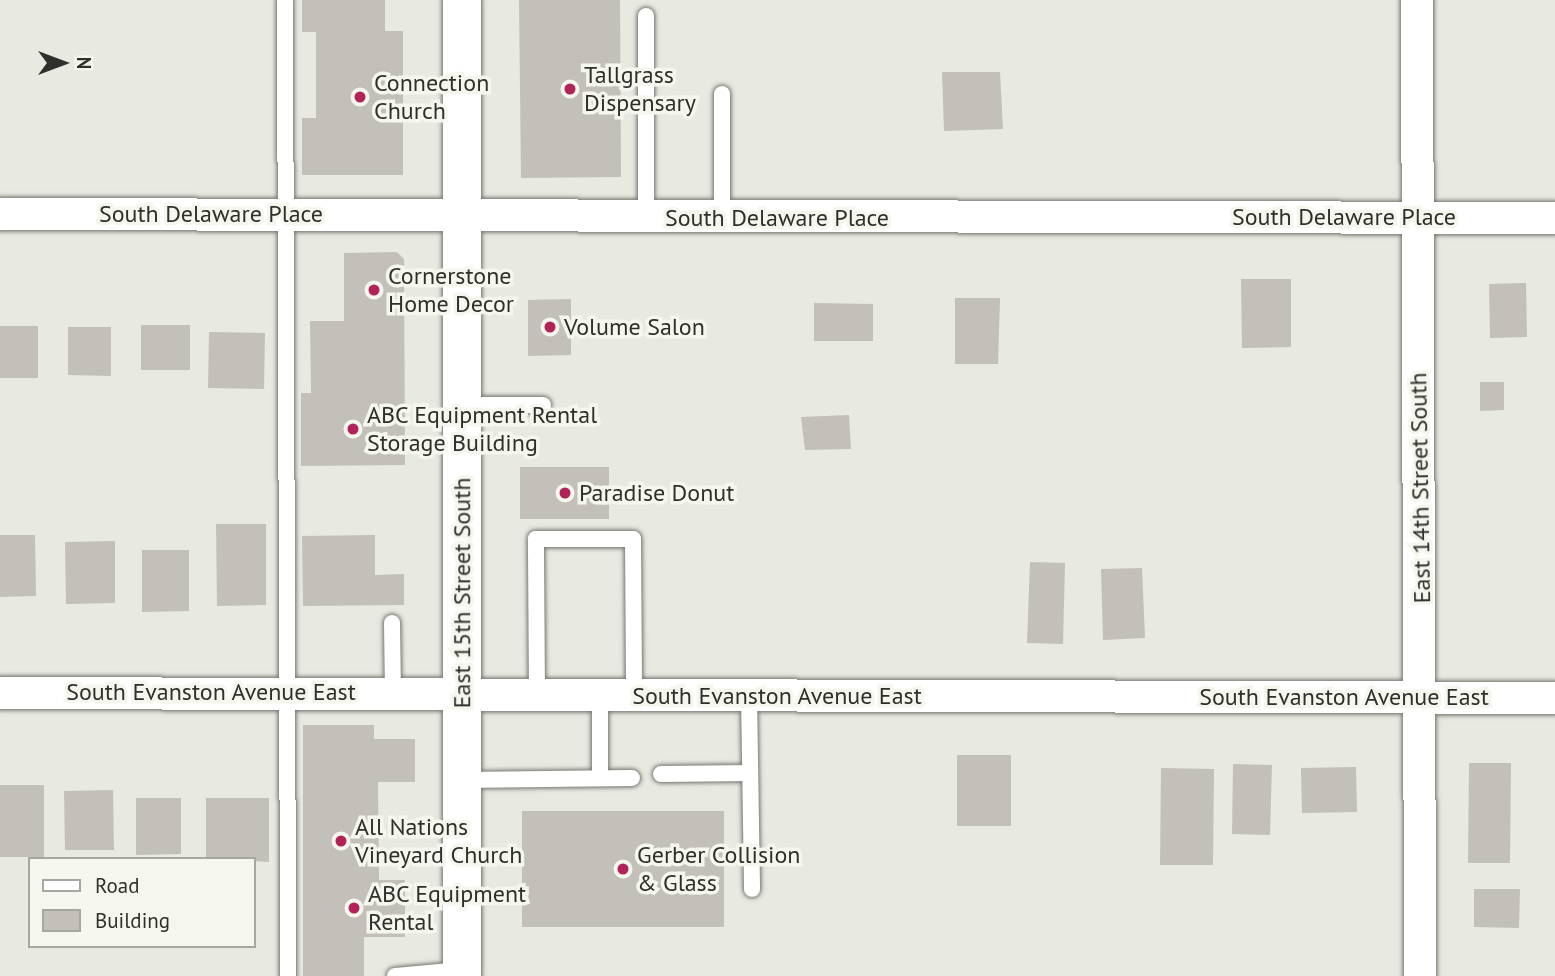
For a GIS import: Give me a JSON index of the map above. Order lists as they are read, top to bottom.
{
  "streets": {
    "main road": ["East 15th Street South"],
    "street": ["South Delaware Place", "East 14th Street South", "South Evanston Avenue East"]
  },
  "crossings": [
    ["South Delaware Place", "East 14th Street South"],
    ["South Delaware Place", "East 15th Street South"],
    ["East 14th Street South", "South Evanston Avenue East"],
    ["East 15th Street South", "South Evanston Avenue East"]
  ],
  "places": [
    "Tallgrass Dispensary",
    "Connection Church",
    "Cornerstone Home Decor",
    "Volume Salon",
    "ABC Equipment Rental Storage Building",
    "Paradise Donut",
    "All Nations Vineyard Church",
    "Gerber Collision & Glass",
    "ABC Equipment Rental"
  ],
  "legend": ["Road", "Building"],
  "north": "right"
}
